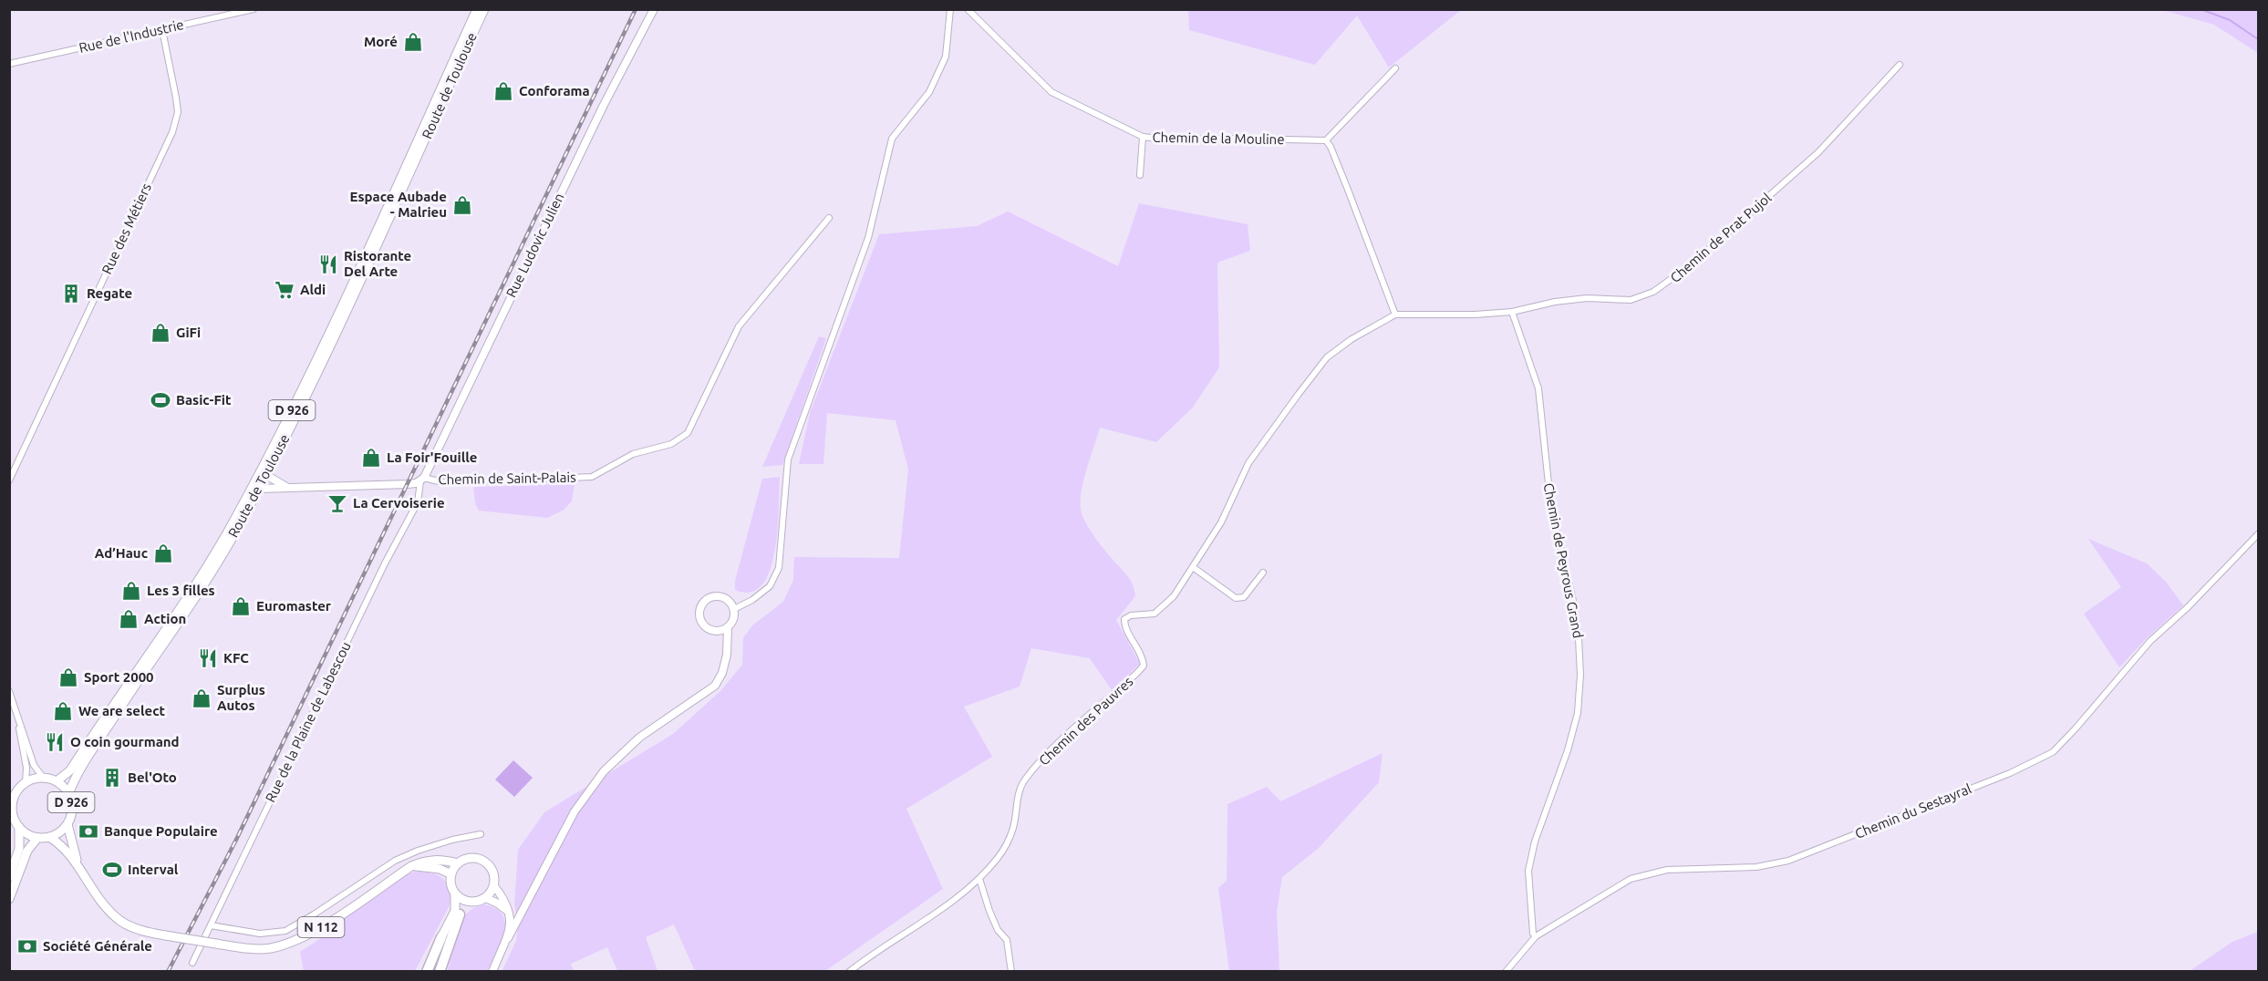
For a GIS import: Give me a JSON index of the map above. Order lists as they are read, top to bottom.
{
  "streets": {
    "main road": [
      "Route de Toulouse",
      "Rue Ludovic Julien",
      "D 926",
      "N 112"
    ],
    "street": [
      "Rue de l'Industrie",
      "Chemin de la Mouline",
      "Rue des Métiers",
      "Chemin de Prat Pujol",
      "Chemin de Saint-Palais",
      "Chemin de Peyrous Grand",
      "Chemin des Pauvres",
      "Rue de la Plaine de Labescou",
      "Chemin du Sestayral"
    ]
  },
  "crossings": [
    ["Rue de l'Industrie", "Rue des Métiers"],
    ["Route de Toulouse", "D 926"],
    ["Route de Toulouse", "N 112"],
    ["Chemin de Prat Pujol", "Chemin de Peyrous Grand"],
    ["Chemin de Prat Pujol", "Chemin des Pauvres"],
    ["Rue Ludovic Julien", "Chemin de Saint-Palais"],
    ["Rue Ludovic Julien", "Rue de la Plaine de Labescou"],
    ["D 926", "N 112"],
    ["Chemin de Saint-Palais", "Rue de la Plaine de Labescou"],
    ["Chemin de Peyrous Grand", "Chemin du Sestayral"]
  ],
  "places": {
    "shop": [
      "Moré",
      "Conforama",
      "Espace Aubade - Malrieu",
      "GiFi",
      "La Foir'Fouille",
      "Ad’Hauc",
      "Les 3 filles",
      "Euromaster",
      "Action",
      "Sport 2000",
      "Surplus Autos",
      "We are select"
    ],
    "restaurant": ["Ristorante Del Arte", "KFC", "O coin gourmand"],
    "supermarket": ["Aldi"],
    "building": ["Regate", "Bel'Oto"],
    "sports": ["Basic-Fit", "Interval"],
    "bar": ["La Cervoiserie"],
    "bank": ["Banque Populaire", "Société Générale"]
  }
}
